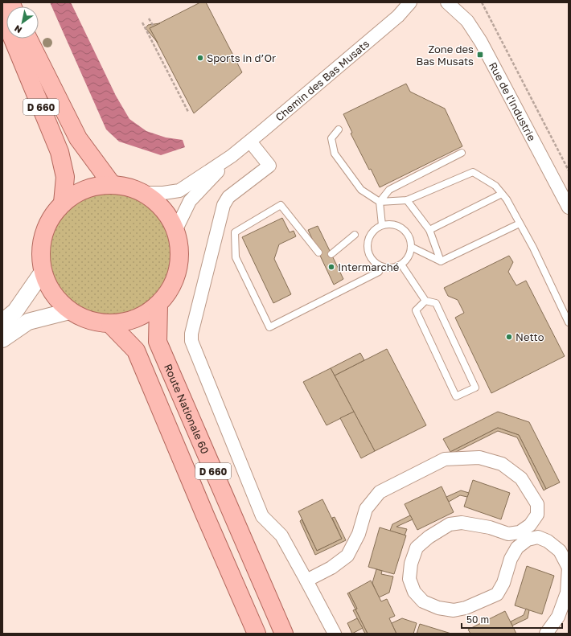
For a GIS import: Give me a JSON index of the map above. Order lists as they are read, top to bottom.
{
  "streets": {
    "main road": ["D 660", "Route Nationale 60"],
    "street": ["Chemin des Bas Musats", "Rue de l'Industrie"]
  },
  "places": {
    "transit": ["Zone des Bas Musats"],
    "other": ["Sports in d’Or", "Intermarché", "Netto"]
  },
  "scale_bar": "50 m",
  "north": "bottom left"
}
